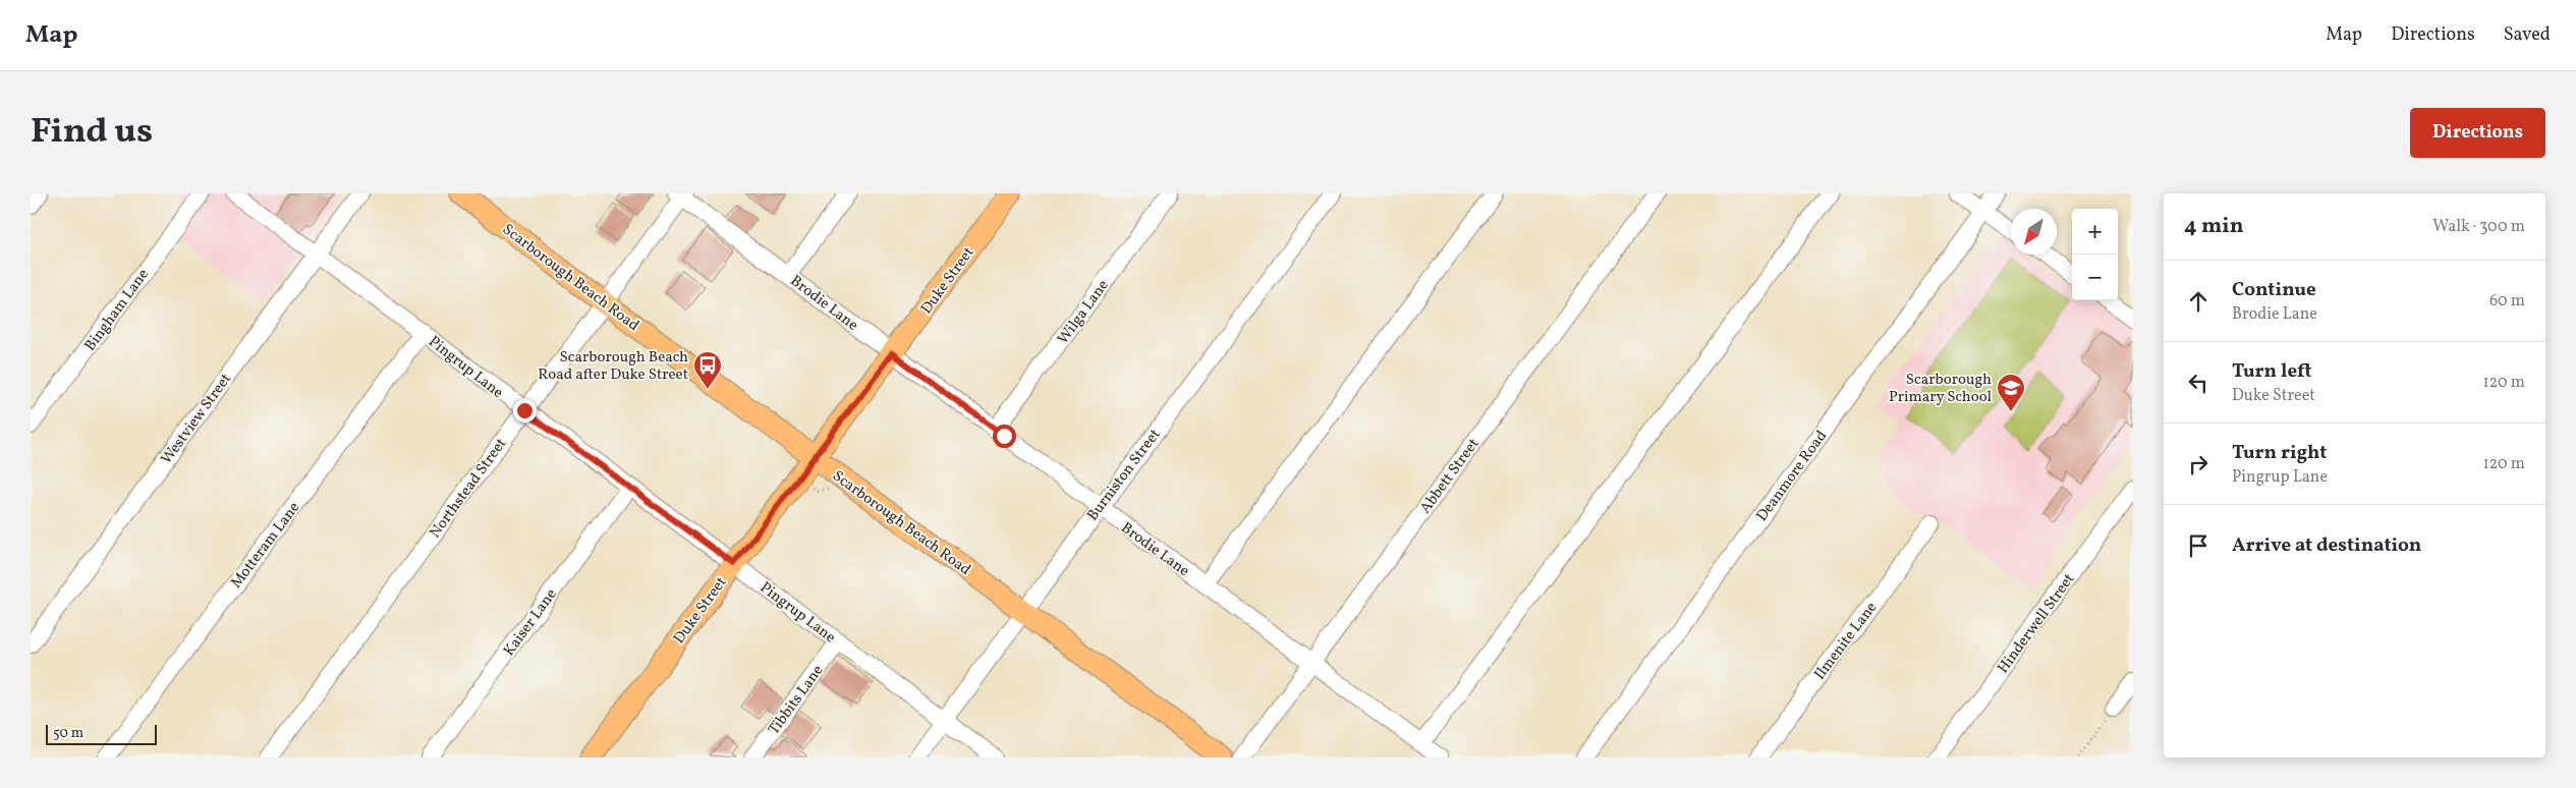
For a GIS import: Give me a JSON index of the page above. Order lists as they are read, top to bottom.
{
  "streets": {
    "main road": ["Scarborough Beach Road", "Duke Street"],
    "street": [
      "Brodie Lane",
      "Bingham Lane",
      "Wilga Lane",
      "Pingrup Lane",
      "Westview Street",
      "Burniston Street",
      "Abbett Street",
      "Deanmore Road",
      "Northstead Street",
      "Motteram Lane",
      "Kaiser Lane",
      "Hinderwell Street",
      "Ilmenite Lane",
      "Tibbits Lane"
    ]
  },
  "crossings": [
    ["Scarborough Beach Road", "Duke Street"],
    ["Scarborough Beach Road", "Burniston Street"],
    ["Scarborough Beach Road", "Northstead Street"],
    ["Duke Street", "Brodie Lane"],
    ["Duke Street", "Pingrup Lane"],
    ["Brodie Lane", "Wilga Lane"],
    ["Brodie Lane", "Burniston Street"],
    ["Brodie Lane", "Abbett Street"],
    ["Brodie Lane", "Northstead Street"],
    ["Pingrup Lane", "Westview Street"],
    ["Pingrup Lane", "Burniston Street"],
    ["Pingrup Lane", "Northstead Street"],
    ["Pingrup Lane", "Motteram Lane"],
    ["Pingrup Lane", "Kaiser Lane"],
    ["Pingrup Lane", "Tibbits Lane"]
  ],
  "places": {
    "bus stop": ["Scarborough Beach Road after Duke Street"],
    "school or university": ["Scarborough Primary School"]
  },
  "scale_bar": "50 m",
  "north": "bottom left",
  "page": {
    "header": "Map",
    "nav": ["Map", "Directions", "Saved"],
    "title": "Find us",
    "buttons": "Directions",
    "heading": ["4 min", "Walk · 300 m"],
    "map_buttons": ["+", "−"],
    "list": [
      ["Continue", "Brodie Lane", "60 m"],
      ["Turn left", "Duke Street", "120 m"],
      ["Turn right", "Pingrup Lane", "120 m"],
      "Arrive at destination"
    ],
    "scale": "50 m"
  }
}
